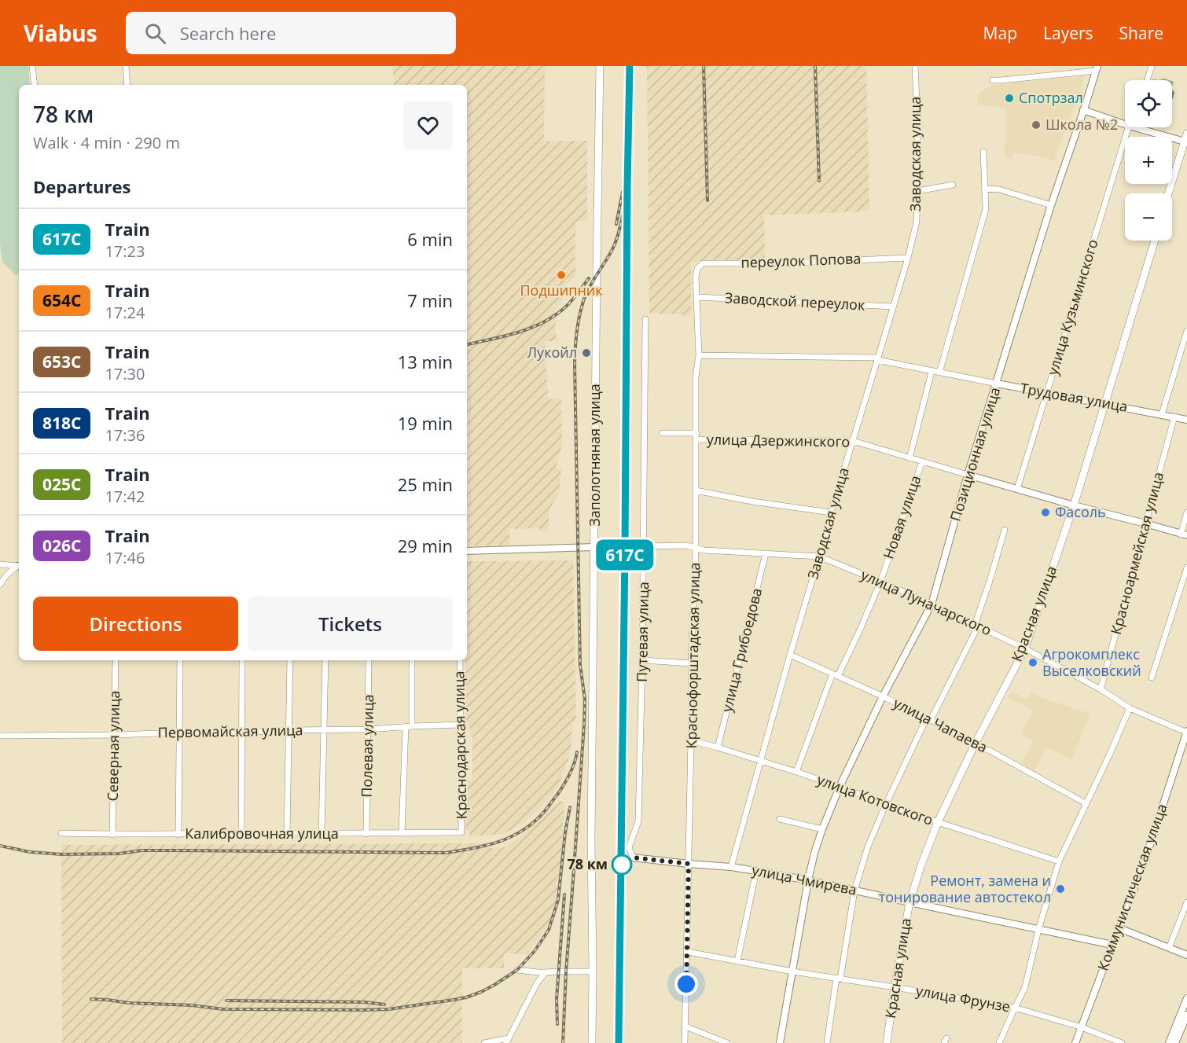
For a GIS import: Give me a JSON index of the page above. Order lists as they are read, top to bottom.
{
  "streets": {
    "main road": ["Заполотняная улица", "Красная улица"],
    "street": [
      "Заводская улица",
      "переулок Попова",
      "Заводской переулок",
      "улица Кузьминского",
      "Трудовая улица",
      "улица Дзержинского",
      "Позиционная улица",
      "Новая улица",
      "Красноармейская улица",
      "улица Луначарского",
      "Путевая улица",
      "улица Грибоедова",
      "Краснофорштадская улица",
      "улица Чапаева",
      "Первомайская улица",
      "Краснодарская улица",
      "Северная улица",
      "Полевая улица",
      "улица Котовского",
      "Калибровочная улица",
      "улица Чмирева",
      "Коммунистическая улица",
      "улица Фрунзе"
    ]
  },
  "crossings": [
    ["Заводская улица", "переулок Попова"],
    ["Заводская улица", "Заводской переулок"],
    ["Заводская улица", "Трудовая улица"],
    ["Заводская улица", "улица Дзержинского"],
    ["Заводская улица", "улица Луначарского"],
    ["Заводская улица", "улица Чапаева"],
    ["Заводская улица", "улица Котовского"],
    ["Заводская улица", "улица Чмирева"],
    ["переулок Попова", "Краснофорштадская улица"],
    ["Заводской переулок", "Краснофорштадская улица"],
    ["улица Кузьминского", "Трудовая улица"],
    ["улица Кузьминского", "улица Дзержинского"],
    ["Трудовая улица", "Позиционная улица"],
    ["Трудовая улица", "Новая улица"],
    ["Трудовая улица", "Красноармейская улица"],
    ["Трудовая улица", "Красная улица"],
    ["Трудовая улица", "Краснофорштадская улица"],
    ["улица Дзержинского", "Позиционная улица"],
    ["улица Дзержинского", "Новая улица"],
    ["улица Дзержинского", "Красноармейская улица"],
    ["улица Дзержинского", "Красная улица"],
    ["улица Дзержинского", "Краснофорштадская улица"],
    ["Позиционная улица", "улица Луначарского"],
    ["Позиционная улица", "улица Чапаева"],
    ["Позиционная улица", "улица Котовского"],
    ["Позиционная улица", "улица Чмирева"],
    ["Позиционная улица", "улица Фрунзе"],
    ["Новая улица", "улица Луначарского"],
    ["Новая улица", "улица Чапаева"],
    ["Новая улица", "улица Котовского"],
    ["Красноармейская улица", "улица Луначарского"],
    ["улица Луначарского", "Красная улица"],
    ["улица Луначарского", "Путевая улица"],
    ["улица Луначарского", "улица Грибоедова"],
    ["улица Луначарского", "Краснофорштадская улица"],
    ["улица Луначарского", "Коммунистическая улица"],
    ["Красная улица", "улица Чапаева"],
    ["Красная улица", "улица Котовского"],
    ["Красная улица", "улица Чмирева"],
    ["Красная улица", "улица Фрунзе"],
    ["Путевая улица", "улица Чмирева"],
    ["улица Грибоедова", "улица Котовского"],
    ["Краснофорштадская улица", "улица Котовского"],
    ["Краснофорштадская улица", "улица Чмирева"],
    ["Краснофорштадская улица", "улица Фрунзе"],
    ["Первомайская улица", "Краснодарская улица"],
    ["Первомайская улица", "Северная улица"],
    ["Первомайская улица", "Полевая улица"],
    ["Краснодарская улица", "Калибровочная улица"],
    ["Северная улица", "Калибровочная улица"],
    ["Полевая улица", "Калибровочная улица"],
    ["улица Чмирева", "Коммунистическая улица"],
    ["Коммунистическая улица", "улица Фрунзе"]
  ],
  "places": [
    "Спотрзал",
    "Школа №2",
    "Подшипник",
    "Лукойл",
    "Фасоль",
    "Агрокомплекс Выселковский",
    "78 км",
    "Ремонт, замена и тонирование автостекол"
  ],
  "page": {
    "header": "Viabus",
    "search": "Search here",
    "nav": ["Map", "Layers", "Share"],
    "on_map": "617C",
    "map_buttons": ["+", "−"],
    "heading": [
      ["78 км", "Walk · 4 min · 290 m"],
      "Departures"
    ],
    "list": [
      {
        "mark": "617C",
        "name": "Train",
        "note": "17:23",
        "value": "6 min"
      },
      {
        "mark": "654С",
        "name": "Train",
        "note": "17:24",
        "value": "7 min"
      },
      {
        "mark": "653С",
        "name": "Train",
        "note": "17:30",
        "value": "13 min"
      },
      {
        "mark": "818С",
        "name": "Train",
        "note": "17:36",
        "value": "19 min"
      },
      {
        "mark": "025С",
        "name": "Train",
        "note": "17:42",
        "value": "25 min"
      },
      {
        "mark": "026С",
        "name": "Train",
        "note": "17:46",
        "value": "29 min"
      }
    ],
    "buttons": ["Directions", "Tickets"]
  }
}
